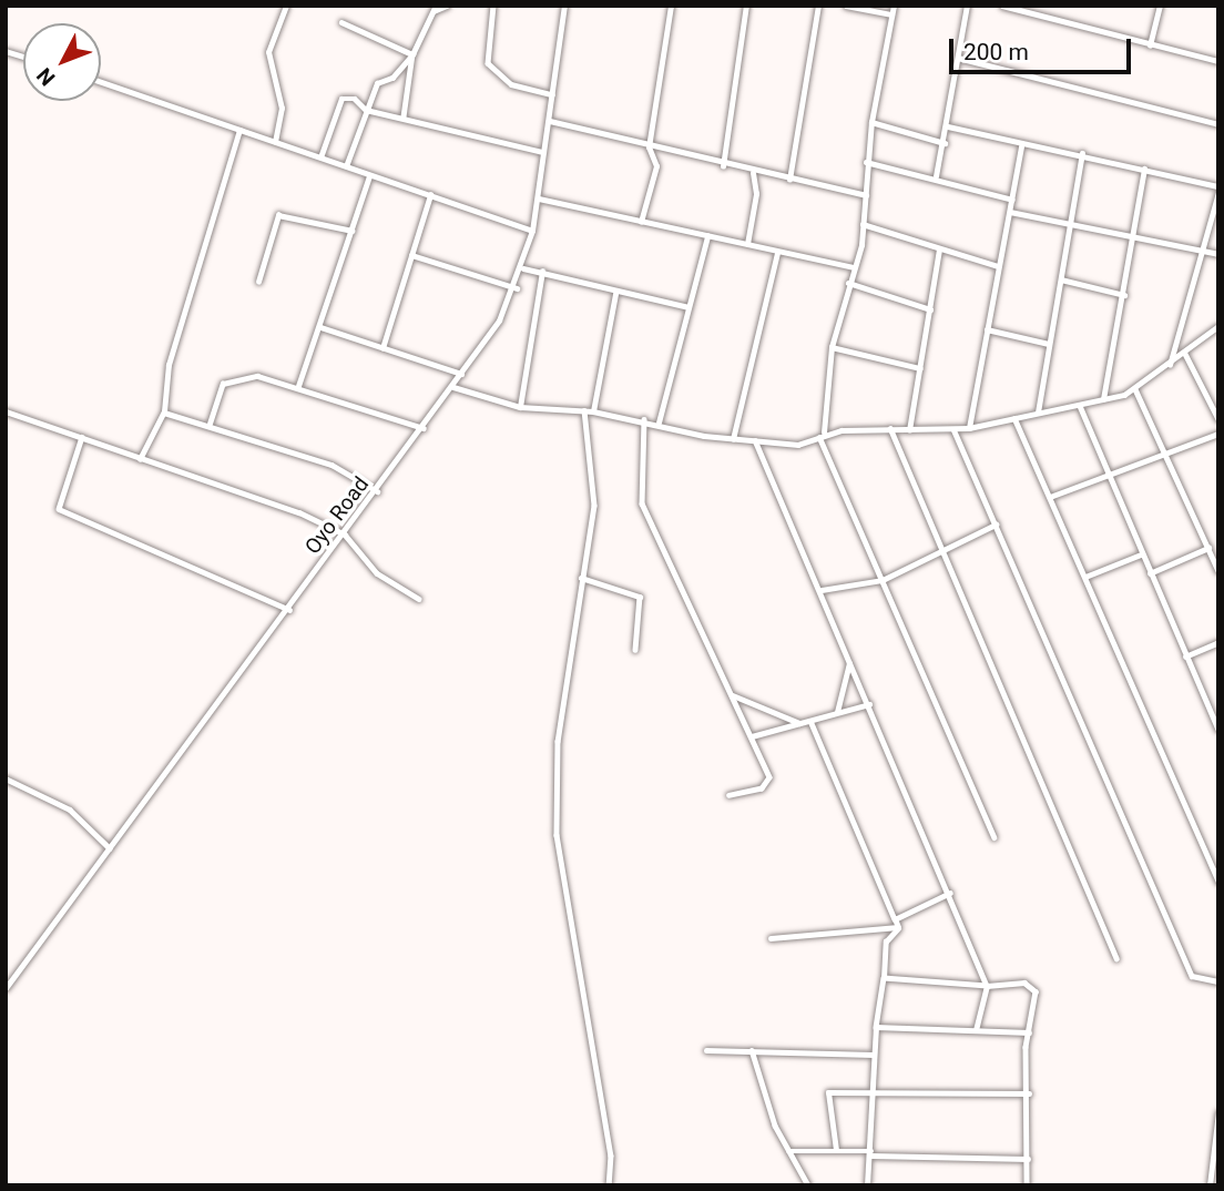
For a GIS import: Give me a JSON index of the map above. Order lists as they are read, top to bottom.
{
  "streets": {
    "street": ["Oyo Road"]
  },
  "scale_bar": "200 m",
  "north": "bottom left"
}
